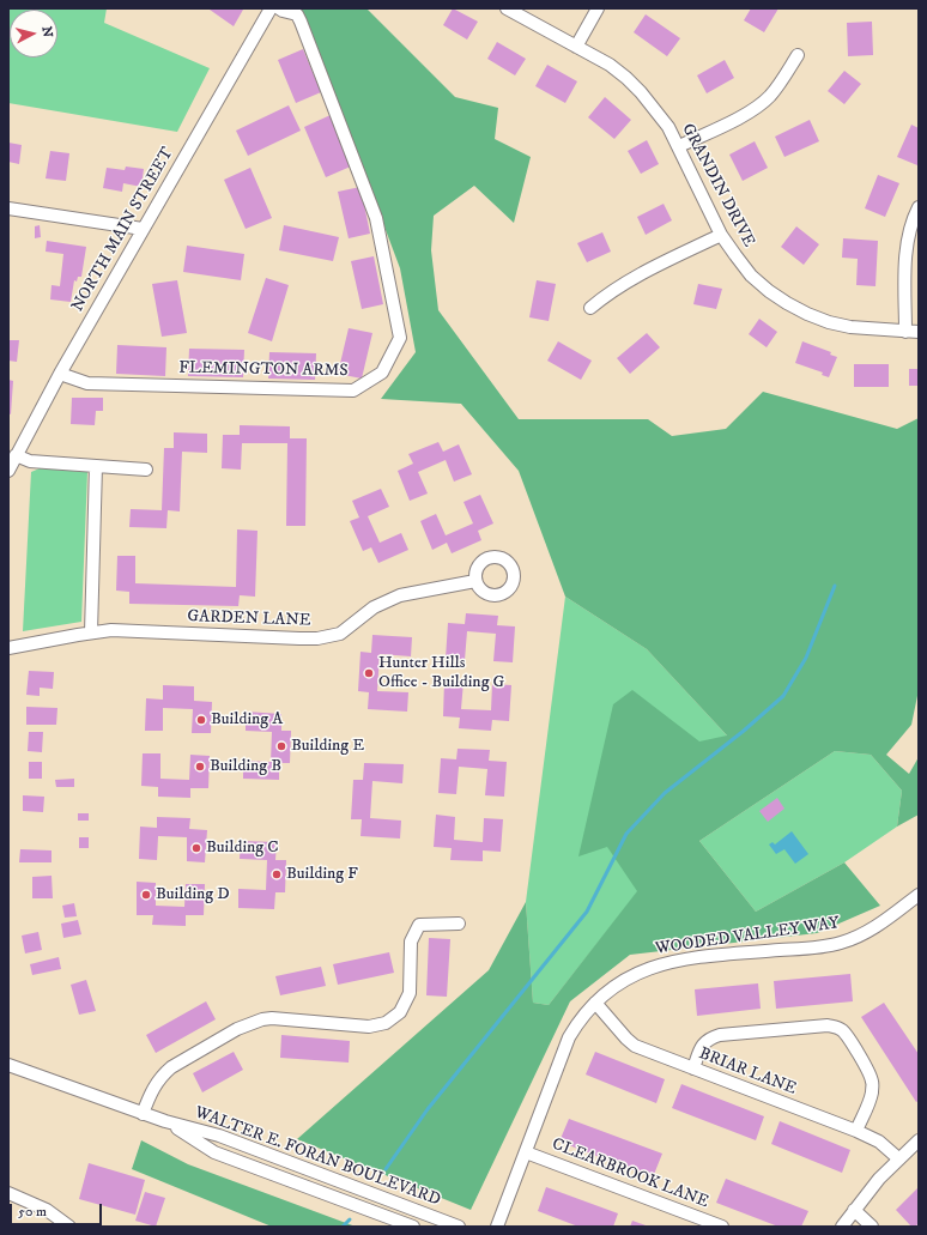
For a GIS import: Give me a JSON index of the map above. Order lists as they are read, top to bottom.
{
  "streets": {
    "street": [
      "GRANDIN DRIVE",
      "NORTH MAIN STREET",
      "FLEMINGTON ARMS",
      "GARDEN LANE",
      "WOODED VALLEY WAY",
      "BRIAR LANE",
      "WALTER E. FORAN BOULEVARD",
      "CLEARBROOK LANE"
    ]
  },
  "crossings": [
    ["NORTH MAIN STREET", "FLEMINGTON ARMS"],
    ["WOODED VALLEY WAY", "BRIAR LANE"],
    ["WOODED VALLEY WAY", "CLEARBROOK LANE"]
  ],
  "places": [
    "Hunter Hills Office - Building G",
    "Building A",
    "Building E",
    "Building B",
    "Building C",
    "Building F",
    "Building D"
  ],
  "scale_bar": "50 m",
  "north": "right"
}
